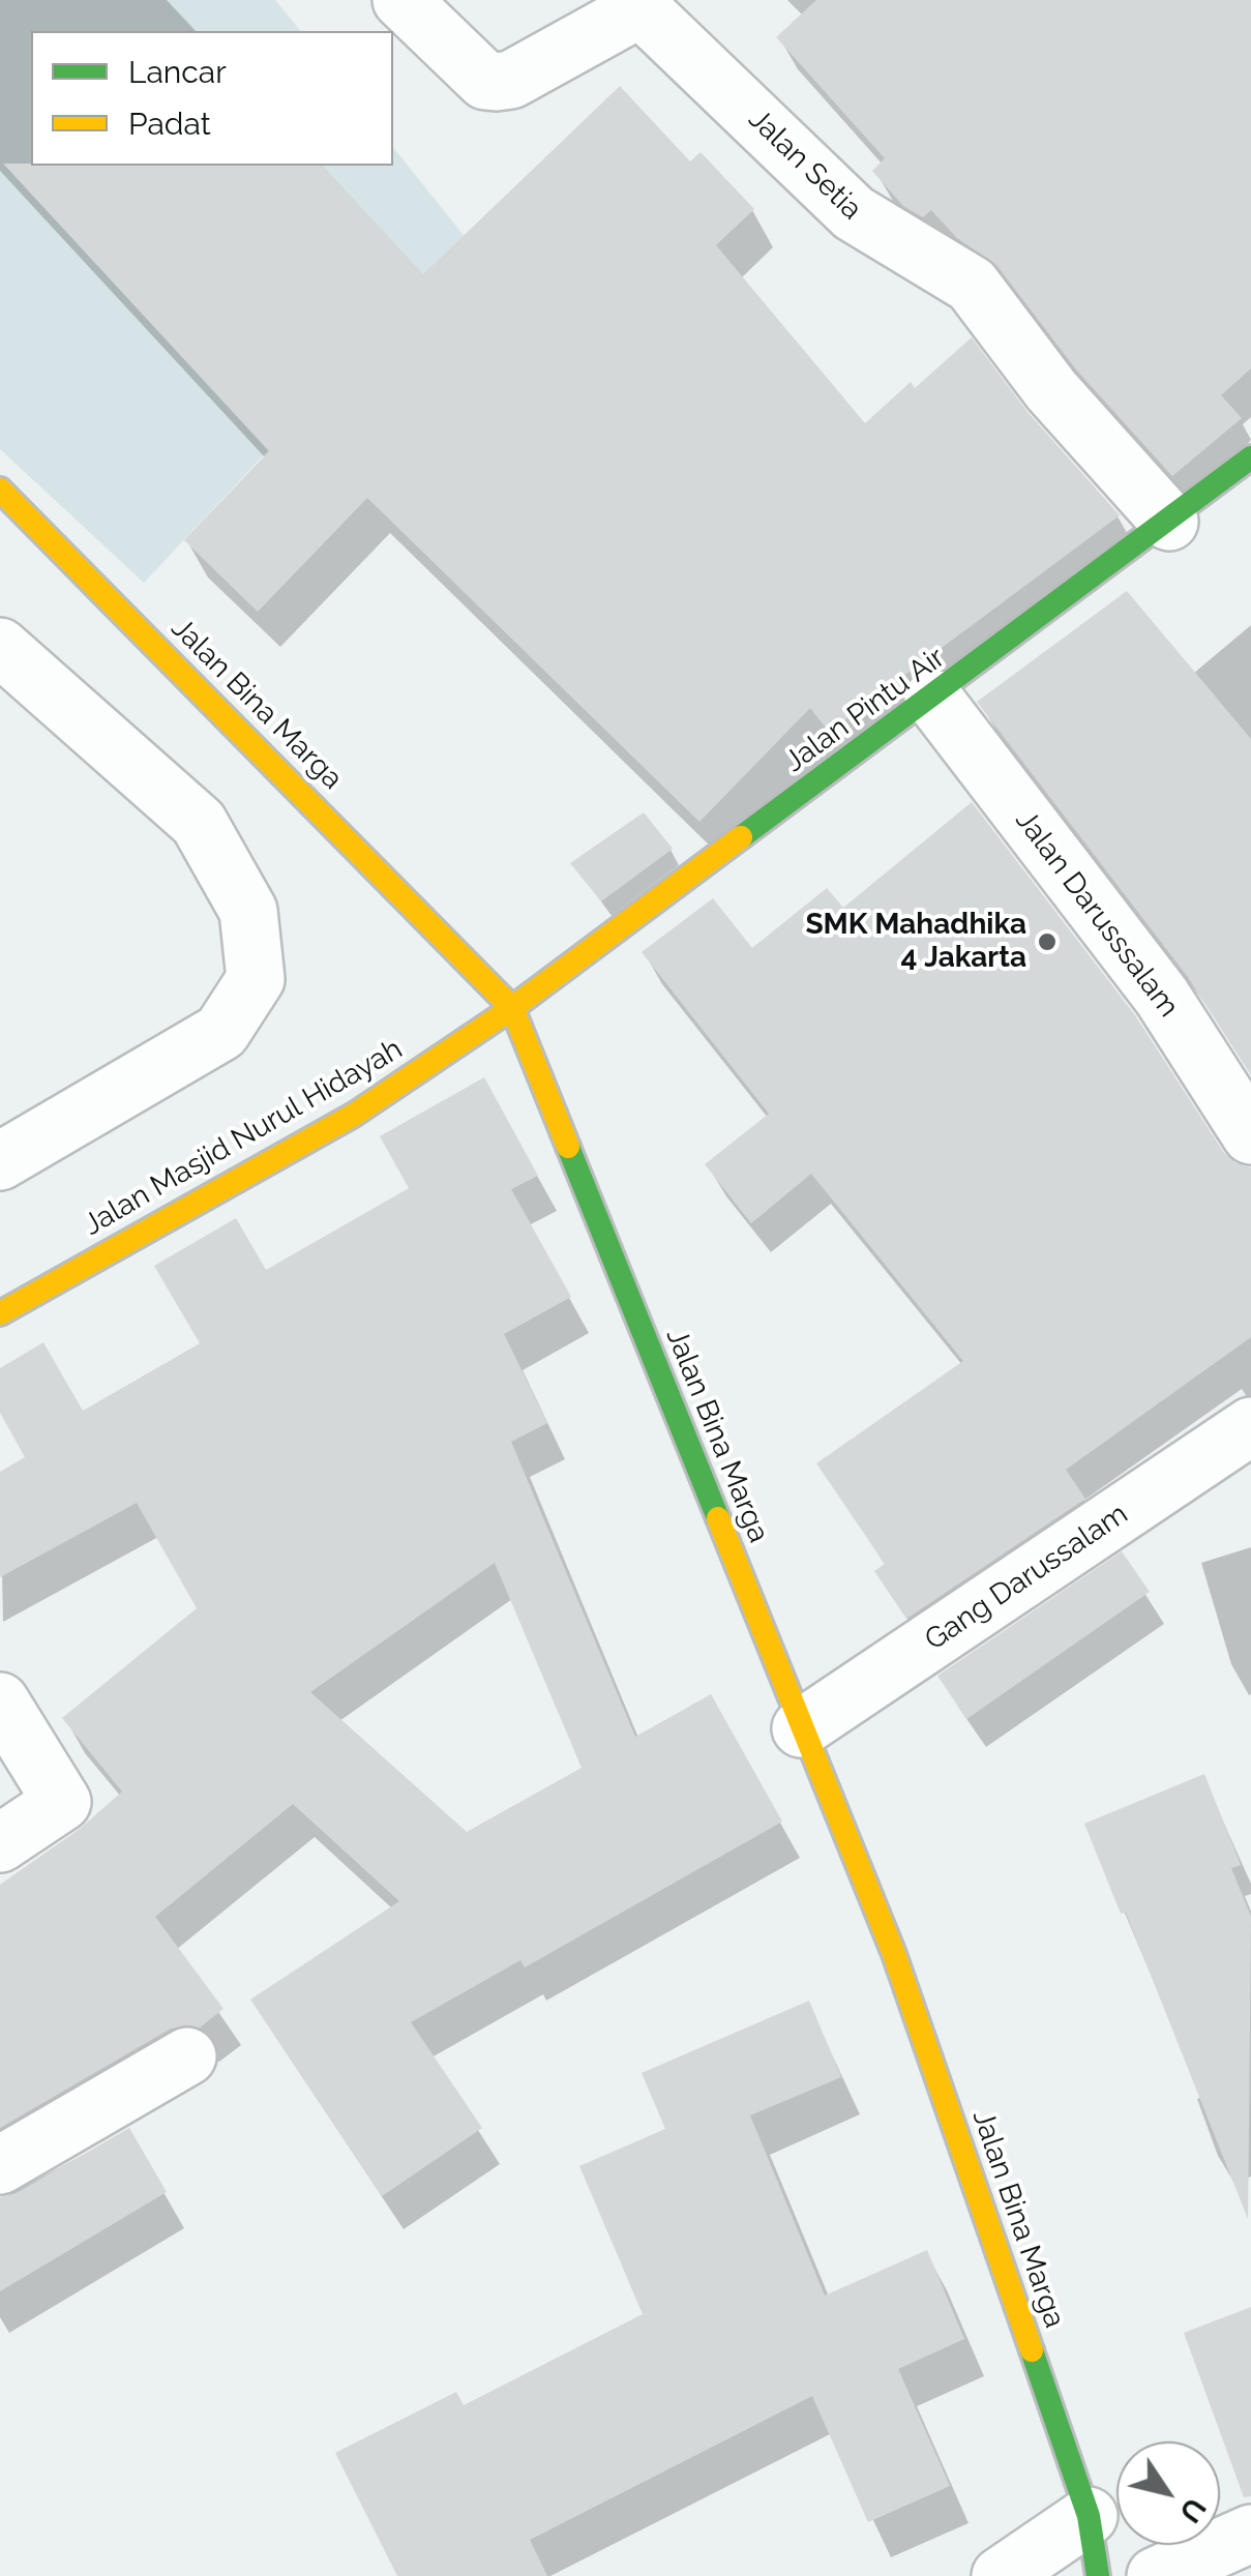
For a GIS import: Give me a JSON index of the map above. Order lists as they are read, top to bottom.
{
  "streets": {
    "street": [
      "Jalan Setia",
      "Jalan Bina Marga",
      "Jalan Pintu Air",
      "Jalan Darusssalam",
      "Jalan Masjid Nurul Hidayah",
      "Gang Darussalam"
    ]
  },
  "crossings": [
    ["Jalan Setia", "Jalan Pintu Air"],
    ["Jalan Bina Marga", "Jalan Pintu Air"],
    ["Jalan Bina Marga", "Jalan Masjid Nurul Hidayah"],
    ["Jalan Bina Marga", "Gang Darussalam"],
    ["Jalan Pintu Air", "Jalan Darusssalam"],
    ["Jalan Pintu Air", "Jalan Masjid Nurul Hidayah"]
  ],
  "places": ["SMK Mahadhika 4 Jakarta"],
  "legend": ["Lancar", "Padat"],
  "north": "bottom right"
}
